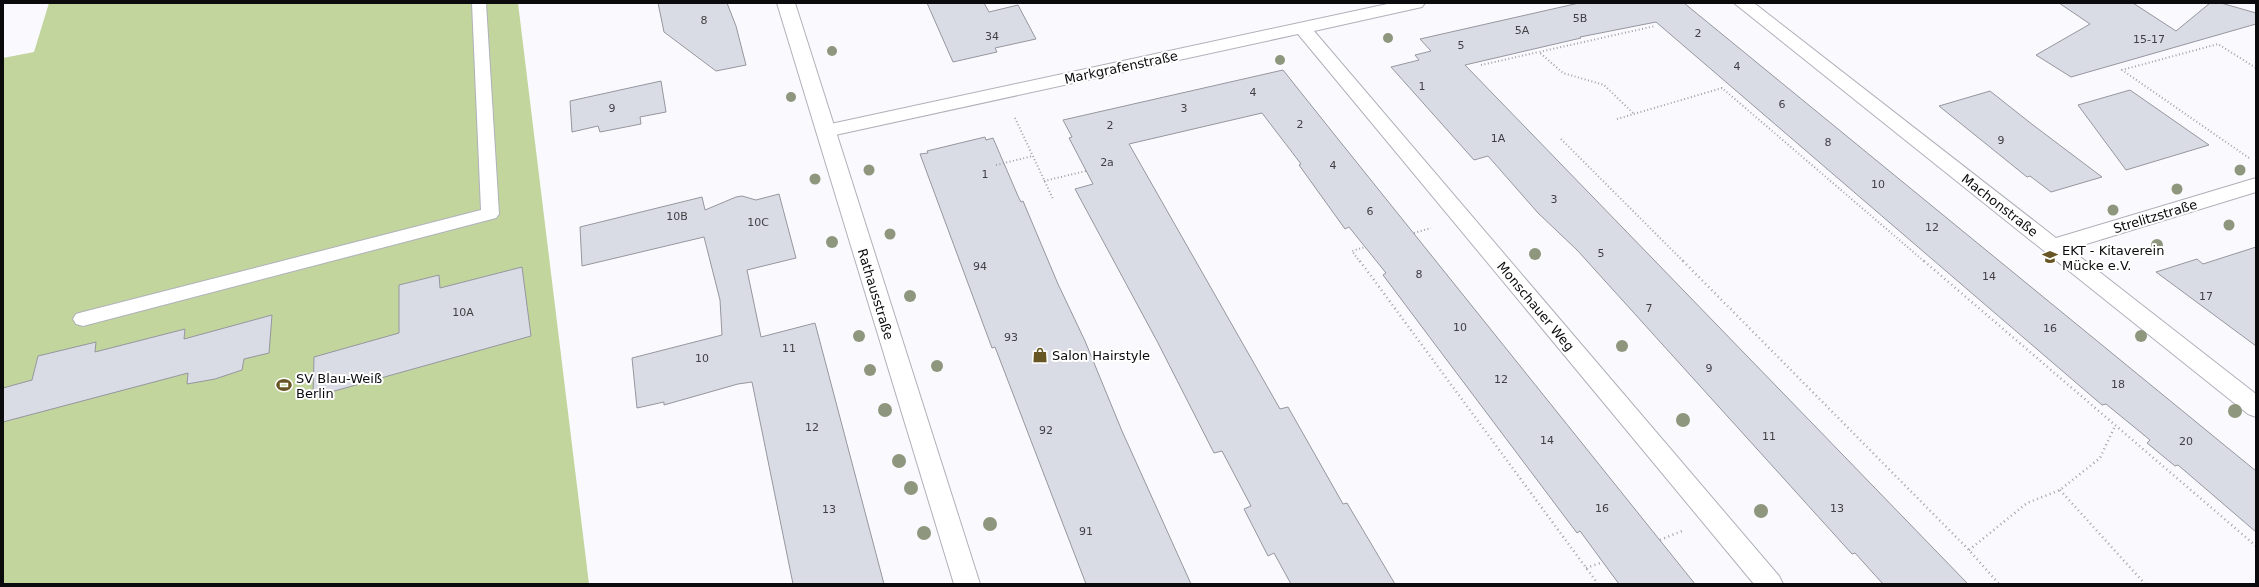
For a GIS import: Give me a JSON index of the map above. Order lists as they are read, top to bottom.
{
  "streets": {
    "street": [
      "Markgrafenstraße",
      "Machonstraße",
      "Strelitzstraße",
      "Rathausstraße",
      "Monschauer Weg"
    ]
  },
  "crossings": [
    ["Markgrafenstraße", "Rathausstraße"],
    ["Markgrafenstraße", "Monschauer Weg"],
    ["Machonstraße", "Strelitzstraße"]
  ],
  "places": {
    "school or university": ["EKT - Kitaverein Mücke e.V."],
    "shop": ["Salon Hairstyle"],
    "sports": ["SV Blau-Weiß Berlin"]
  },
  "house_numbers": [
    "5B",
    "8",
    "5A",
    "2",
    "34",
    "15-17",
    "5",
    "4",
    "1",
    "4",
    "6",
    "9",
    "3",
    "2",
    "2",
    "1A",
    "9",
    "8",
    "2a",
    "4",
    "1",
    "10",
    "3",
    "6",
    "10B",
    "10C",
    "12",
    "5",
    "94",
    "8",
    "14",
    "17",
    "7",
    "10A",
    "10",
    "16",
    "93",
    "11",
    "10",
    "9",
    "12",
    "18",
    "12",
    "92",
    "11",
    "14",
    "20",
    "16",
    "13",
    "13",
    "91"
  ]
}
